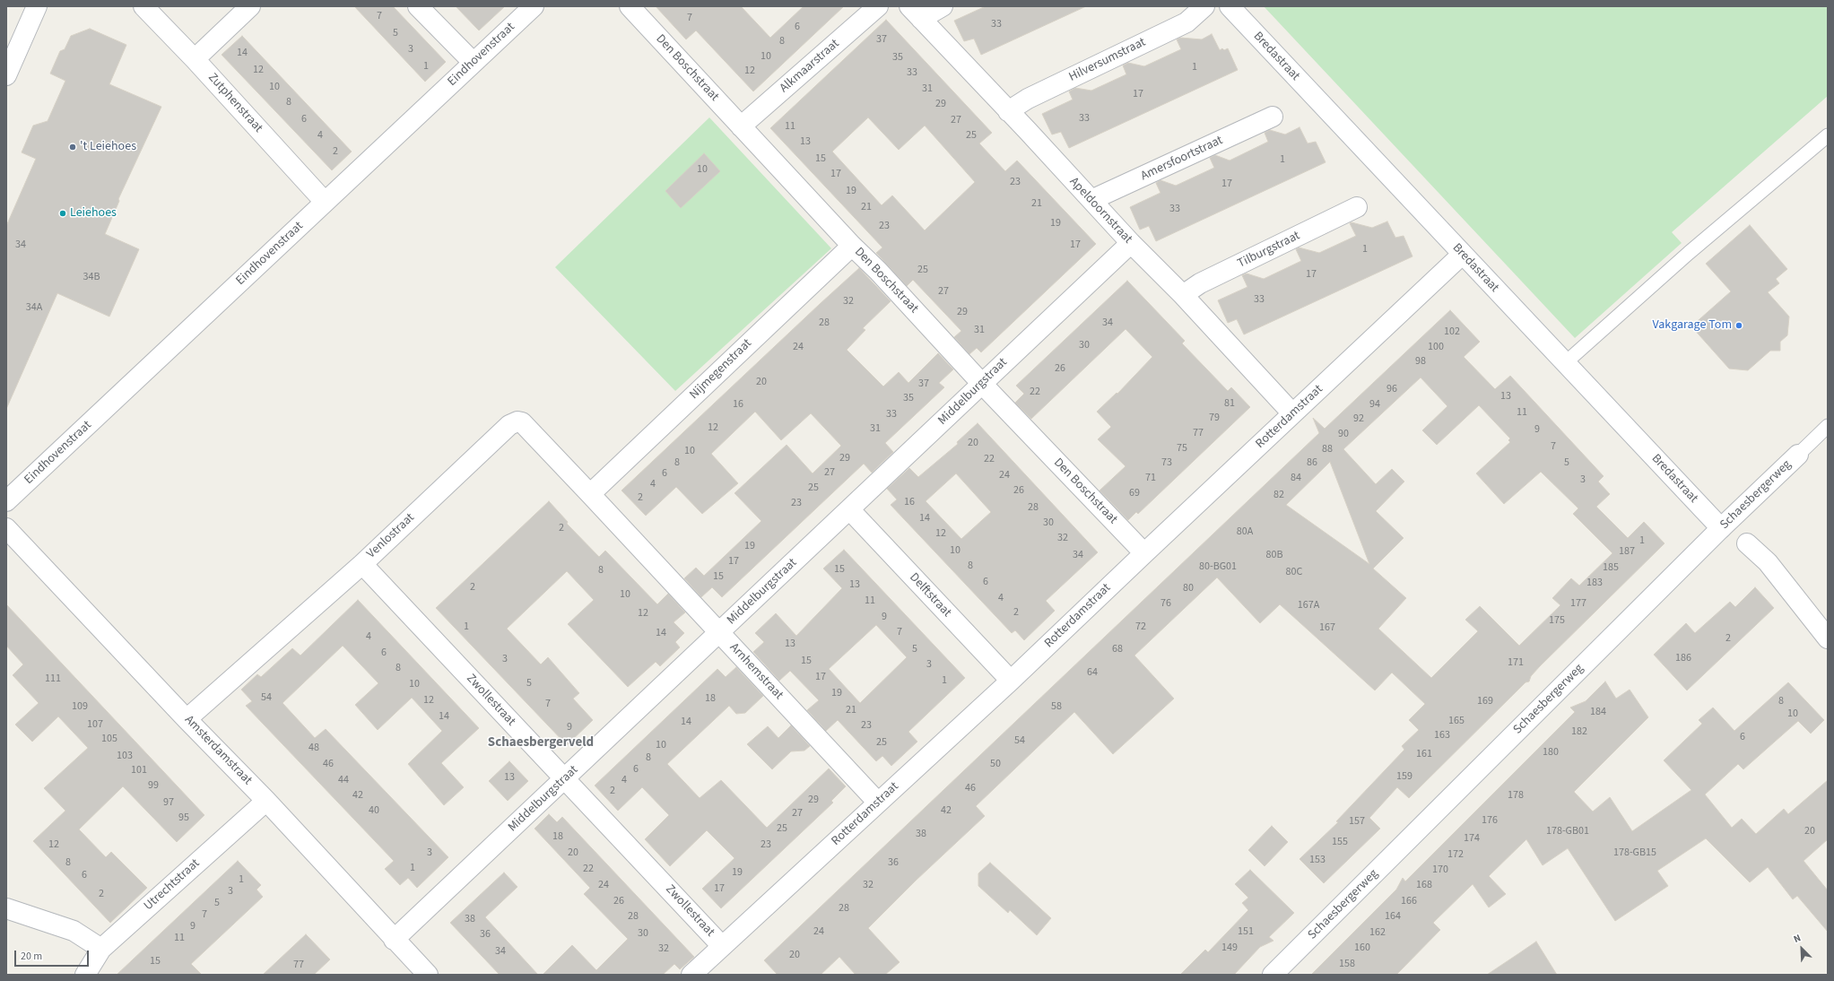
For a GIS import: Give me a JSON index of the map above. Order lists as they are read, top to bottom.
{
  "streets": {
    "street": [
      "Eindhovenstraat",
      "Bredastraat",
      "Hilversumstraat",
      "Alkmaarstraat",
      "Den Boschstraat",
      "Zutphenstraat",
      "Amersfoortstraat",
      "Apeldoornstraat",
      "Tilburgstraat",
      "Nijmegenstraat",
      "Middelburgstraat",
      "Rotterdamstraat",
      "Schaesbergerweg",
      "Venlostraat",
      "Delftstraat",
      "Arnhemstraat",
      "Zwollestraat",
      "Amsterdamstraat",
      "Utrechtstraat"
    ]
  },
  "crossings": [
    ["Eindhovenstraat", "Zutphenstraat"],
    ["Bredastraat", "Rotterdamstraat"],
    ["Bredastraat", "Schaesbergerweg"],
    ["Hilversumstraat", "Apeldoornstraat"],
    ["Alkmaarstraat", "Den Boschstraat"],
    ["Den Boschstraat", "Nijmegenstraat"],
    ["Den Boschstraat", "Middelburgstraat"],
    ["Den Boschstraat", "Rotterdamstraat"],
    ["Amersfoortstraat", "Apeldoornstraat"],
    ["Apeldoornstraat", "Tilburgstraat"],
    ["Apeldoornstraat", "Middelburgstraat"],
    ["Apeldoornstraat", "Rotterdamstraat"],
    ["Nijmegenstraat", "Venlostraat"],
    ["Nijmegenstraat", "Arnhemstraat"],
    ["Middelburgstraat", "Delftstraat"],
    ["Middelburgstraat", "Arnhemstraat"],
    ["Middelburgstraat", "Zwollestraat"],
    ["Middelburgstraat", "Amsterdamstraat"],
    ["Rotterdamstraat", "Delftstraat"],
    ["Rotterdamstraat", "Arnhemstraat"],
    ["Rotterdamstraat", "Zwollestraat"],
    ["Venlostraat", "Arnhemstraat"],
    ["Venlostraat", "Zwollestraat"],
    ["Venlostraat", "Amsterdamstraat"],
    ["Amsterdamstraat", "Utrechtstraat"]
  ],
  "districts": ["Schaesbergerveld"],
  "places": ["'t Leiehoes", "Leiehoes", "Vakgarage Tom"],
  "house_numbers": [
    "7",
    "7",
    "33",
    "6",
    "5",
    "37",
    "8",
    "3",
    "14",
    "10",
    "35",
    "1",
    "1",
    "12",
    "12",
    "33",
    "10",
    "31",
    "17",
    "8",
    "29",
    "33",
    "6",
    "27",
    "11",
    "4",
    "25",
    "13",
    "2",
    "15",
    "1",
    "10",
    "17",
    "23",
    "17",
    "19",
    "21",
    "21",
    "33",
    "19",
    "23",
    "34",
    "17",
    "1",
    "25",
    "17",
    "34B",
    "27",
    "33",
    "32",
    "34A",
    "29",
    "28",
    "34",
    "31",
    "102",
    "30",
    "24",
    "100",
    "98",
    "26",
    "20",
    "37",
    "96",
    "22",
    "13",
    "35",
    "81",
    "16",
    "94",
    "11",
    "33",
    "79",
    "92",
    "12",
    "31",
    "9",
    "77",
    "90",
    "20",
    "7",
    "75",
    "88",
    "10",
    "29",
    "22",
    "8",
    "73",
    "86",
    "5",
    "27",
    "6",
    "24",
    "71",
    "84",
    "3",
    "4",
    "25",
    "26",
    "69",
    "82",
    "2",
    "16",
    "23",
    "28",
    "14",
    "30",
    "2",
    "80A",
    "12",
    "32",
    "1",
    "19",
    "10",
    "187",
    "34",
    "80B",
    "17",
    "8",
    "80-BG01",
    "185",
    "15",
    "8",
    "80C",
    "15",
    "6",
    "183",
    "13",
    "2",
    "80",
    "10",
    "4",
    "11",
    "76",
    "177",
    "167A",
    "2",
    "12",
    "9",
    "175",
    "1",
    "72",
    "167",
    "7",
    "14",
    "4",
    "2",
    "13",
    "5",
    "68",
    "6",
    "186",
    "3",
    "15",
    "171",
    "3",
    "8",
    "64",
    "17",
    "111",
    "1",
    "5",
    "10",
    "19",
    "54",
    "18",
    "12",
    "169",
    "8",
    "7",
    "109",
    "58",
    "21",
    "184",
    "10",
    "14",
    "165",
    "14",
    "107",
    "23",
    "9",
    "182",
    "163",
    "6",
    "105",
    "54",
    "25",
    "10",
    "48",
    "180",
    "161",
    "103",
    "8",
    "46",
    "50",
    "6",
    "101",
    "159",
    "13",
    "44",
    "4",
    "99",
    "46",
    "2",
    "42",
    "178",
    "29",
    "97",
    "40",
    "42",
    "27",
    "95",
    "176",
    "157",
    "25",
    "178-GB01",
    "20",
    "38",
    "18",
    "174",
    "155",
    "12",
    "23",
    "3",
    "20",
    "178-GB15",
    "172",
    "153",
    "8",
    "36",
    "1",
    "22",
    "170",
    "19",
    "6",
    "1",
    "24",
    "32",
    "168",
    "17",
    "3",
    "2",
    "26",
    "166",
    "5",
    "28",
    "7",
    "28",
    "164",
    "38",
    "9",
    "24",
    "151",
    "162",
    "30",
    "36",
    "11",
    "149",
    "160",
    "32",
    "34",
    "20",
    "15",
    "158",
    "77"
  ],
  "scale_bar": "20 m",
  "north": "top left"
}
